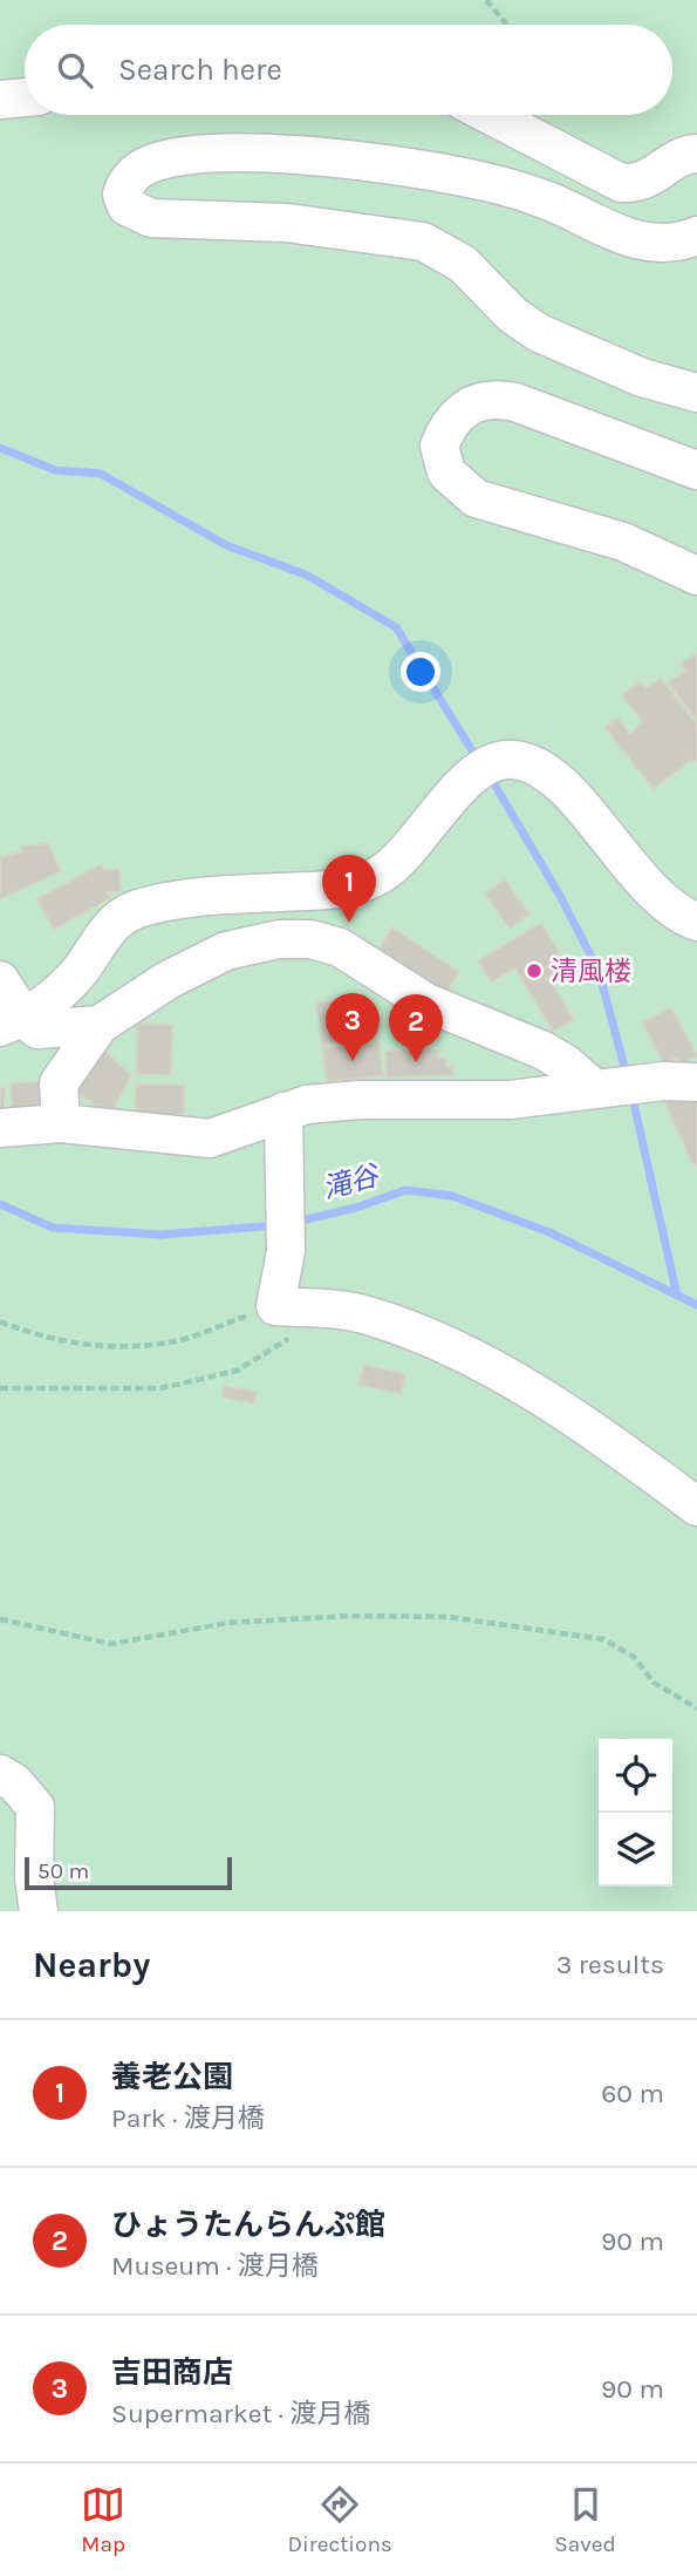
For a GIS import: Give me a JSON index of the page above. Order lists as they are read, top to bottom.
{
  "water": ["滝谷"],
  "places": ["清風楼"],
  "scale_bar": "50 m",
  "page": {
    "search": "Search here",
    "pins": ["1", "3", "2"],
    "scale": "50 m",
    "heading": ["Nearby", "3 results"],
    "list": [
      {
        "mark": "1",
        "name": "養老公園",
        "note": "Park · 渡月橋",
        "value": "60 m"
      },
      {
        "mark": "2",
        "name": "ひょうたんらんぷ館",
        "note": "Museum · 渡月橋",
        "value": "90 m"
      },
      {
        "mark": "3",
        "name": "吉田商店",
        "note": "Supermarket · 渡月橋",
        "value": "90 m"
      }
    ],
    "nav": ["Map", "Directions", "Saved"]
  }
}
